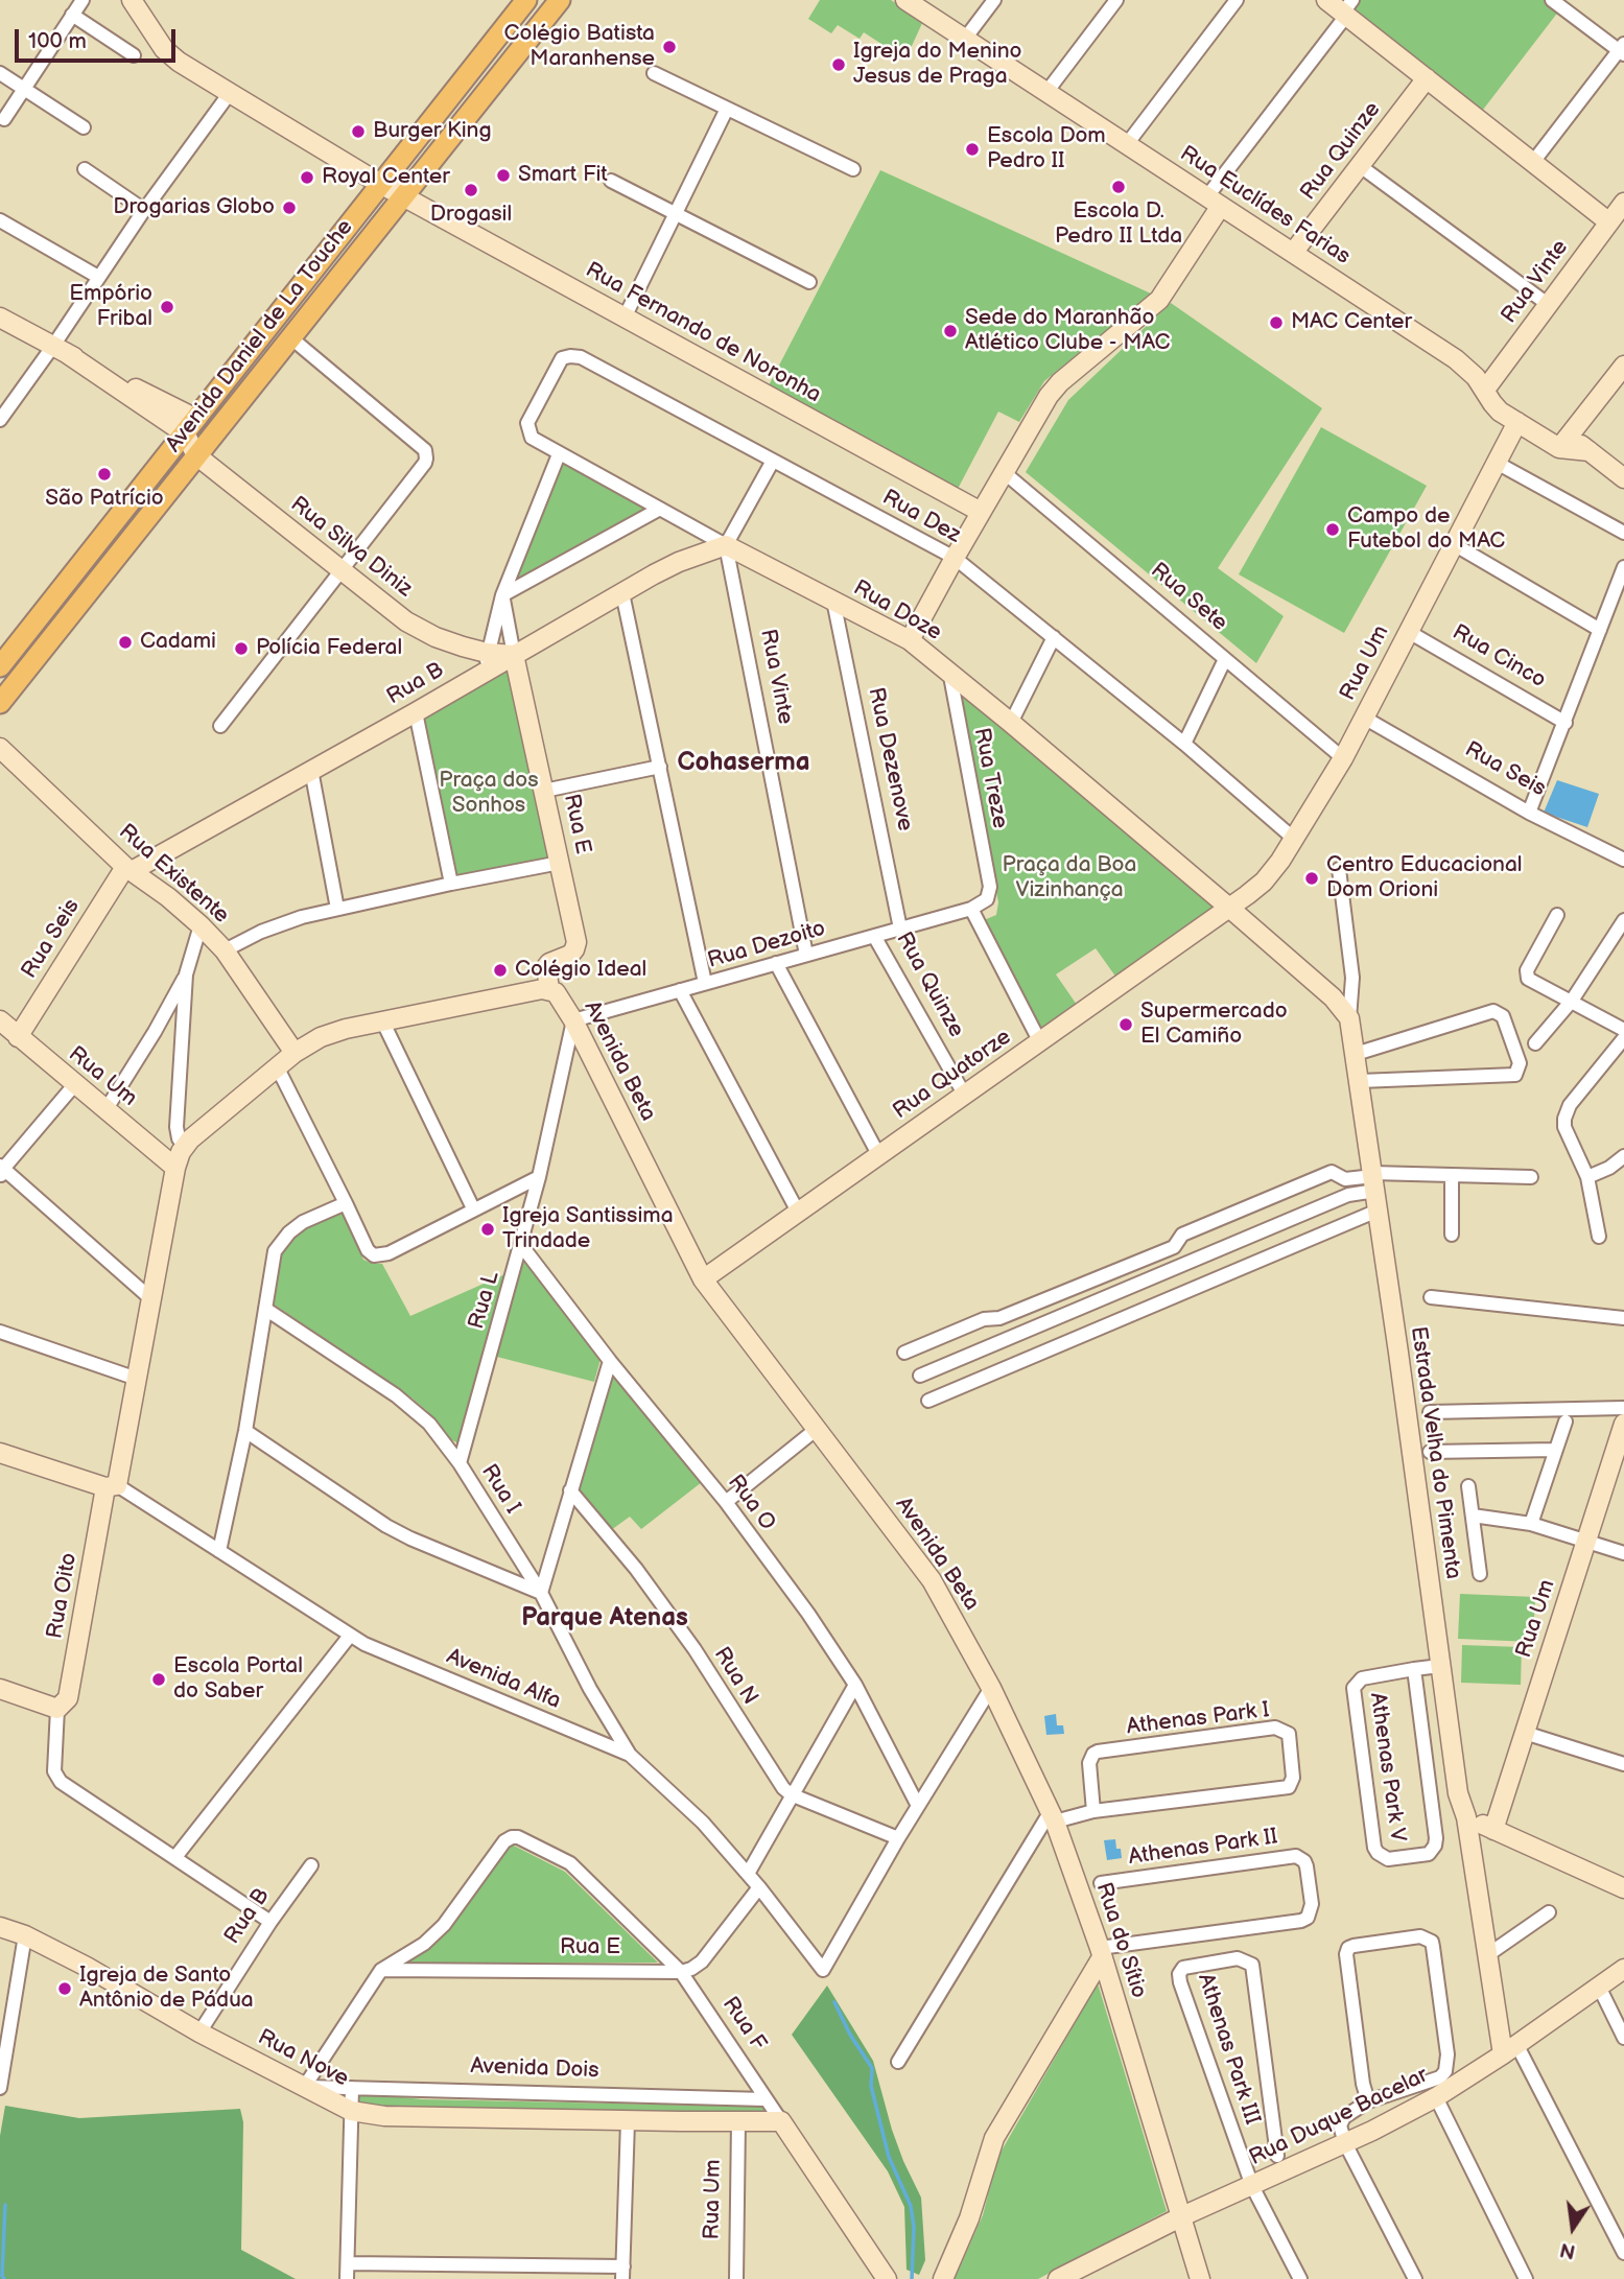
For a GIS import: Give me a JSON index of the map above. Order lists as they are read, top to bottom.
{
  "streets": {
    "main road": ["Avenida Daniel de La Touche"],
    "street": [
      "Rua Quinze",
      "Rua Euclídes Farias",
      "Rua Vinte",
      "Rua Fernando de Noronha",
      "Rua Dez",
      "Rua Silva Diniz",
      "Rua Sete",
      "Rua Doze",
      "Rua Cinco",
      "Rua Um",
      "Rua B",
      "Rua Dezenove",
      "Rua Seis",
      "Rua Treze",
      "Rua E",
      "Rua Existente",
      "Rua Dezoito",
      "Avenida Beta",
      "Rua Quatorze",
      "Rua L",
      "Estrada Velha do Pimenta",
      "Rua I",
      "Rua O",
      "Rua Oito",
      "Rua N",
      "Avenida Alfa",
      "Athenas Park I",
      "Athenas Park V",
      "Athenas Park II",
      "Rua do Sítio",
      "Rua F",
      "Athenas Park III",
      "Rua Nove",
      "Avenida Dois",
      "Rua Duque Bacelar"
    ]
  },
  "crossings": [
    ["Rua Quinze", "Rua Euclídes Farias"],
    ["Rua Quinze", "Rua Dezoito"],
    ["Rua Quinze", "Rua Quatorze"],
    ["Rua Euclídes Farias", "Rua Vinte"],
    ["Rua Euclídes Farias", "Rua Um"],
    ["Rua Vinte", "Rua Doze"],
    ["Rua Vinte", "Rua B"],
    ["Rua Vinte", "Rua Dezoito"],
    ["Rua Fernando de Noronha", "Avenida Daniel de La Touche"],
    ["Avenida Daniel de La Touche", "Rua Silva Diniz"],
    ["Rua Dez", "Rua Doze"],
    ["Rua Dez", "Rua Um"],
    ["Rua Silva Diniz", "Rua B"],
    ["Rua Silva Diniz", "Rua E"],
    ["Rua Sete", "Rua Um"],
    ["Rua Doze", "Rua Um"],
    ["Rua Doze", "Rua B"],
    ["Rua Doze", "Rua Dezenove"],
    ["Rua Doze", "Rua Treze"],
    ["Rua Doze", "Rua Quatorze"],
    ["Rua Cinco", "Rua Um"],
    ["Rua Um", "Rua Seis"],
    ["Rua Um", "Rua Quatorze"],
    ["Rua B", "Rua Seis"],
    ["Rua B", "Rua E"],
    ["Rua B", "Rua Existente"],
    ["Rua B", "Rua Nove"],
    ["Rua Dezenove", "Rua Dezoito"],
    ["Rua Seis", "Rua Existente"],
    ["Rua Treze", "Rua Dezoito"],
    ["Rua E", "Avenida Beta"],
    ["Rua E", "Rua F"],
    ["Rua Dezoito", "Avenida Beta"],
    ["Rua Dezoito", "Rua L"],
    ["Avenida Beta", "Rua Quatorze"],
    ["Avenida Beta", "Rua L"],
    ["Avenida Beta", "Rua do Sítio"],
    ["Rua L", "Rua I"],
    ["Rua L", "Rua O"],
    ["Estrada Velha do Pimenta", "Athenas Park V"],
    ["Estrada Velha do Pimenta", "Rua Duque Bacelar"],
    ["Rua I", "Avenida Alfa"],
    ["Rua Oito", "Avenida Alfa"],
    ["Rua N", "Avenida Alfa"],
    ["Athenas Park I", "Rua do Sítio"],
    ["Athenas Park II", "Rua do Sítio"],
    ["Rua do Sítio", "Rua Duque Bacelar"],
    ["Rua F", "Avenida Dois"],
    ["Athenas Park III", "Rua Duque Bacelar"],
    ["Rua Nove", "Avenida Dois"]
  ],
  "districts": ["Cohaserma", "Parque Atenas"],
  "parks": ["Praça dos Sonhos", "Praça da Boa Vizinhança"],
  "places": [
    "Colégio Batista Maranhense",
    "Igreja do Menino Jesus de Praga",
    "Burger King",
    "Escola Dom Pedro II",
    "Smart Fit",
    "Royal Center",
    "Escola D. Pedro II Ltda",
    "Drogasil",
    "Drogarias Globo",
    "Empório Fribal",
    "MAC Center",
    "Sede do Maranhão Atlético Clube - MAC",
    "São Patrício",
    "Campo de Futebol do MAC",
    "Cadami",
    "Polícia Federal",
    "Centro Educacional Dom Orioni",
    "Colégio Ideal",
    "Supermercado El Camiño",
    "Igreja Santissima Trindade",
    "Escola Portal do Saber",
    "Igreja de Santo Antônio de Pádua"
  ],
  "scale_bar": "100 m",
  "north": "bottom"
}
